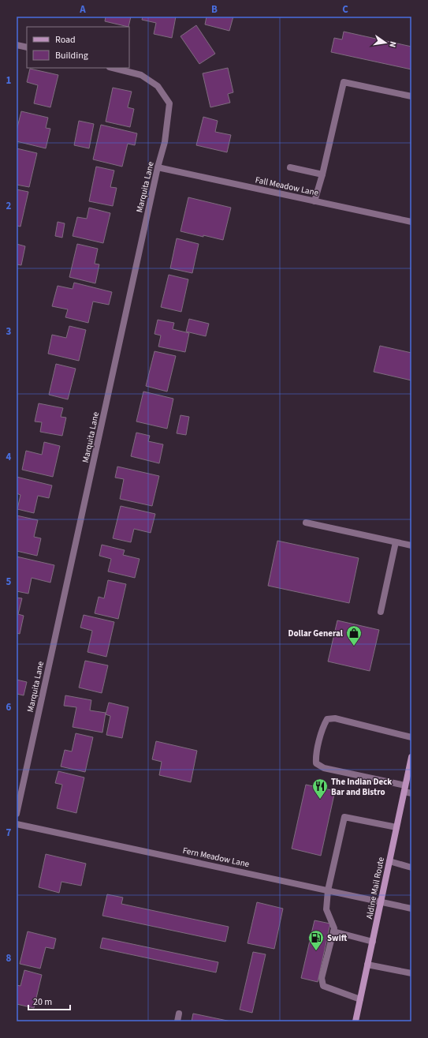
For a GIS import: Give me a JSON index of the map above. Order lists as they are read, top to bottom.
{
  "streets": {
    "main road": ["Aldine Mail Route"],
    "street": ["Fall Meadow Lane", "Marquita Lane", "Fern Meadow Lane"]
  },
  "crossings": [
    ["Fall Meadow Lane", "Marquita Lane"],
    ["Fern Meadow Lane", "Aldine Mail Route"]
  ],
  "places": {
    "shop": ["Dollar General"],
    "restaurant": ["The Indian Deck Bar and Bistro"],
    "fuel station": ["Swift"]
  },
  "legend": ["Road", "Building"],
  "scale_bar": "20 m",
  "north": "right",
  "grid": {
    "columns": ["A", "B", "C"],
    "rows": [
      "1",
      "2",
      "3",
      "4",
      "5",
      "6",
      "7",
      "8"
    ]
  }
}
